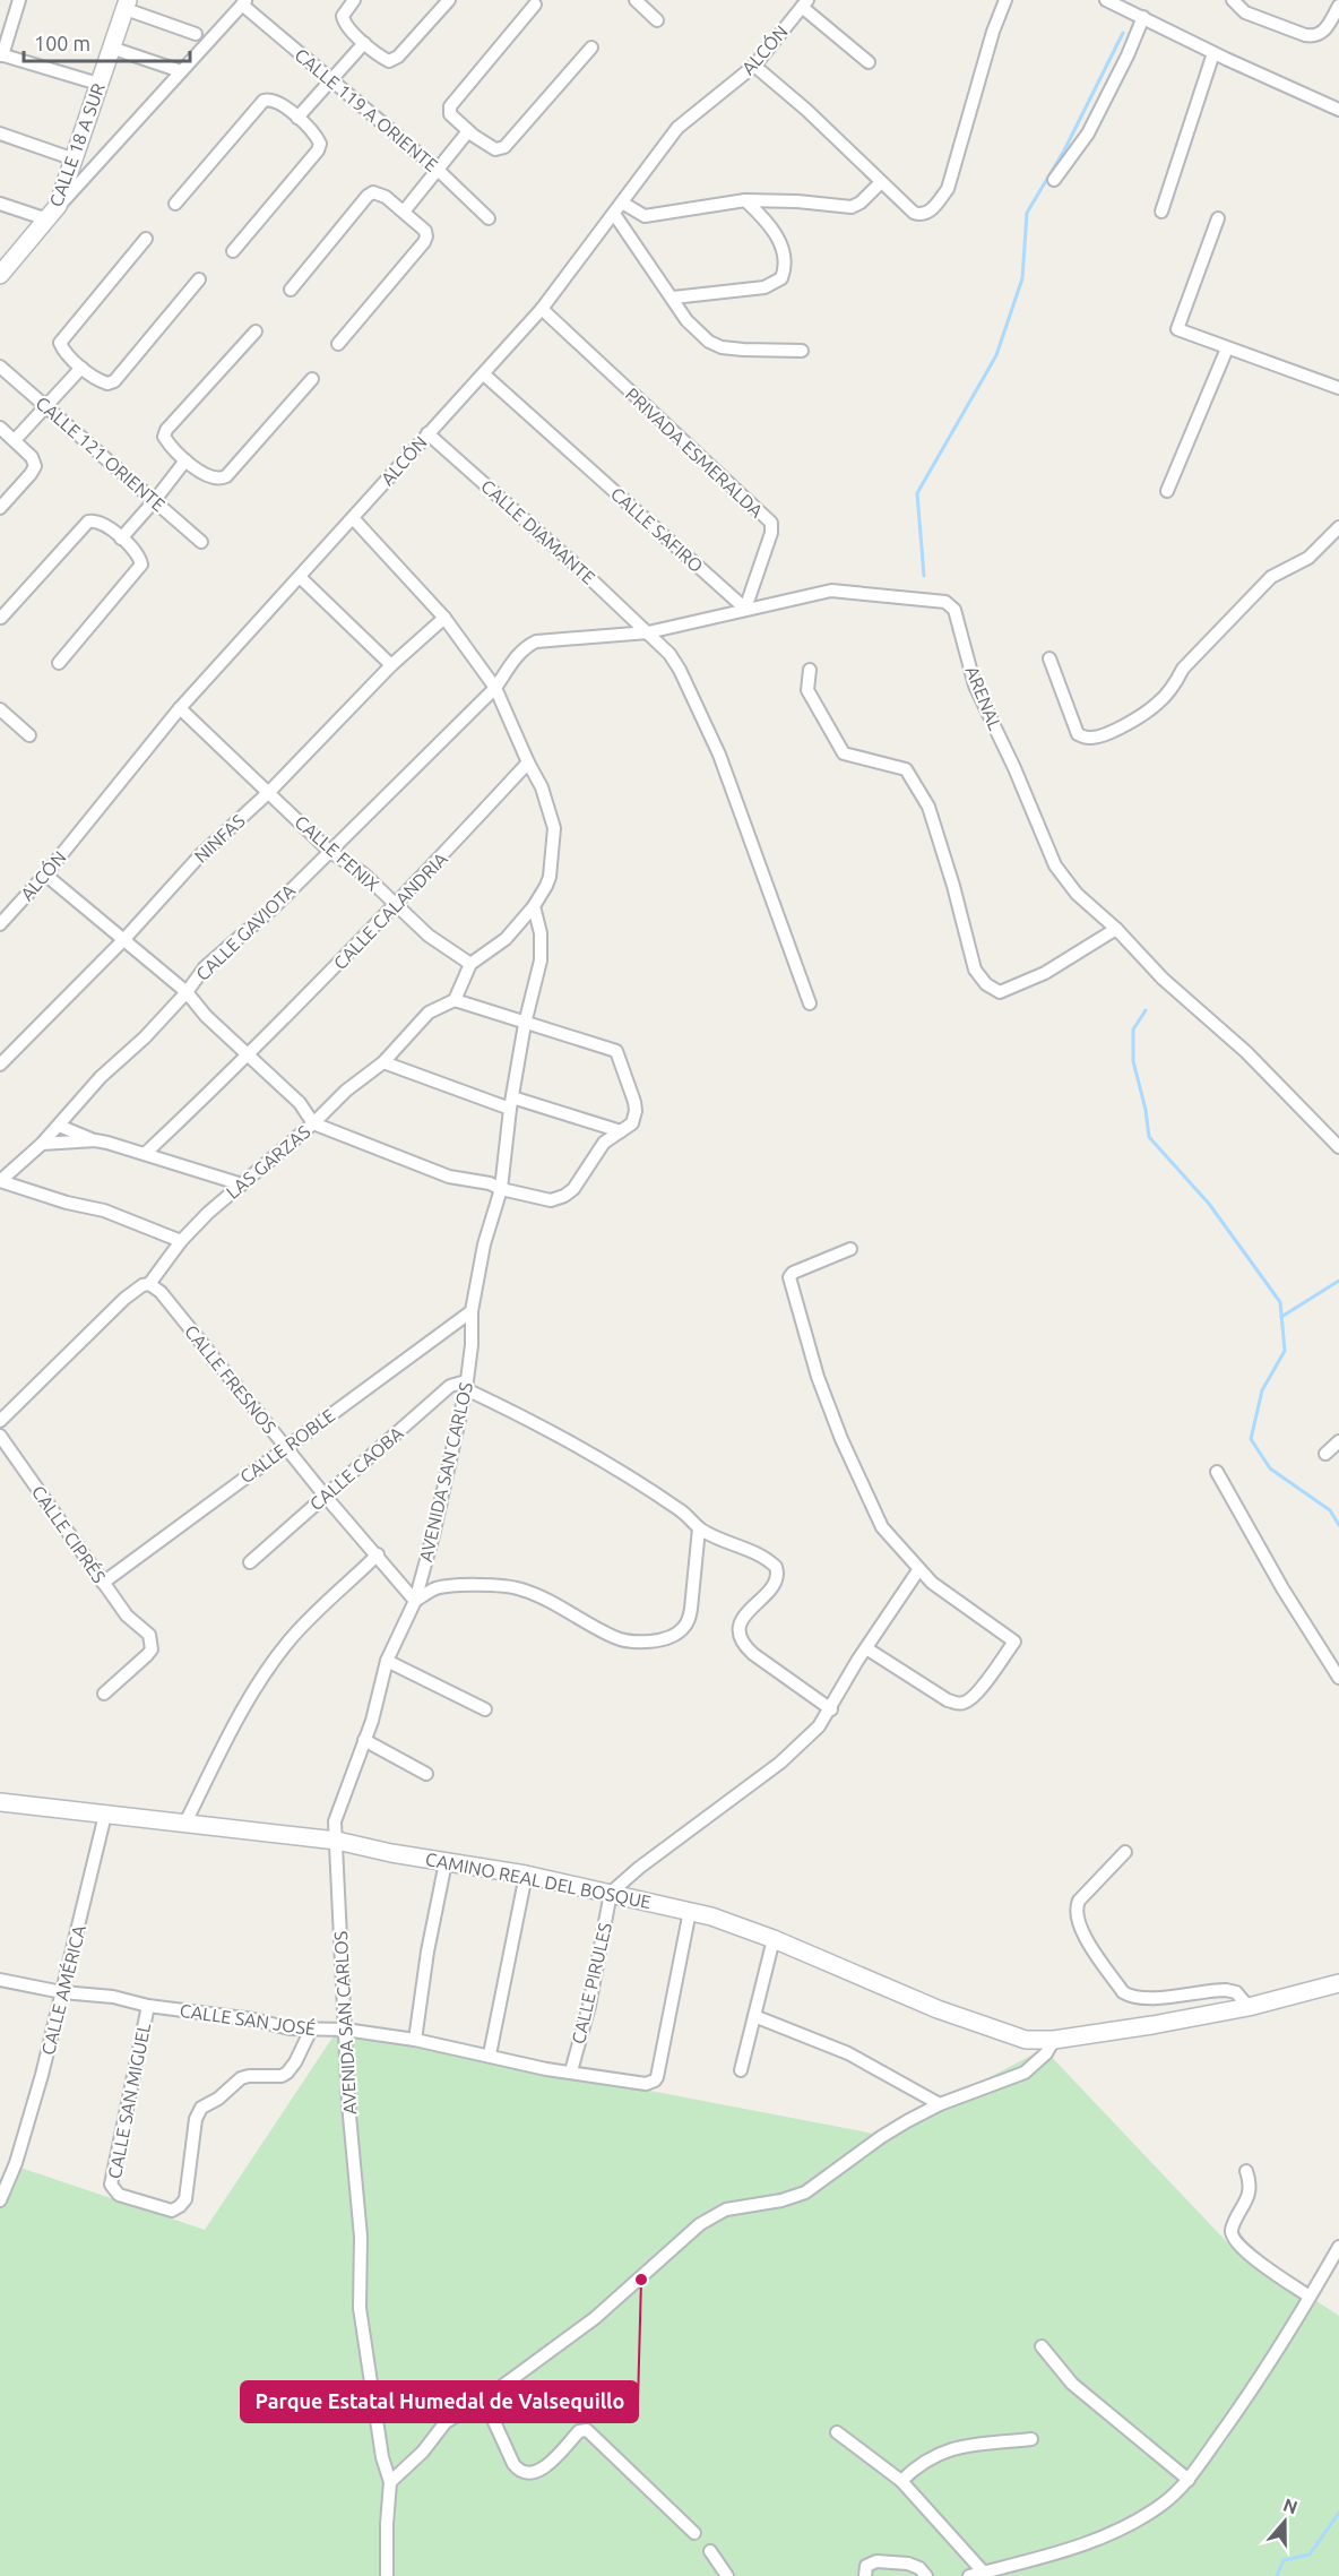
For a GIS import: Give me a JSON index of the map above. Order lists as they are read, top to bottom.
{
  "streets": {
    "street": [
      "ALCÓN",
      "CALLE 119 A ORIENTE",
      "CALLE 18 A SUR",
      "PRIVADA ESMERALDA",
      "CALLE 121 ORIENTE",
      "CALLE SAFIRO",
      "CALLE DIAMANTE",
      "ARENAL",
      "NINFAS",
      "CALLE FENIX",
      "CALLE CALANDRIA",
      "CALLE GAVIOTA",
      "LAS GARZAS",
      "CALLE FRESNOS",
      "CALLE ROBLE",
      "CALLE CAOBA",
      "AVENIDA SAN CARLOS",
      "CALLE CIPRÉS",
      "CAMINO REAL DEL BOSQUE",
      "CALLE PIRULES",
      "CALLE AMÉRICA",
      "CALLE SAN JOSÉ",
      "CALLE SAN MIGUEL"
    ]
  },
  "crossings": [
    ["ALCÓN", "PRIVADA ESMERALDA"],
    ["ALCÓN", "CALLE SAFIRO"],
    ["ALCÓN", "CALLE DIAMANTE"],
    ["ALCÓN", "CALLE FENIX"],
    ["PRIVADA ESMERALDA", "CALLE SAFIRO"],
    ["PRIVADA ESMERALDA", "ARENAL"],
    ["CALLE SAFIRO", "ARENAL"],
    ["CALLE DIAMANTE", "ARENAL"],
    ["ARENAL", "CALLE GAVIOTA"],
    ["NINFAS", "CALLE FENIX"],
    ["CALLE FENIX", "CALLE CALANDRIA"],
    ["CALLE FENIX", "CALLE GAVIOTA"],
    ["LAS GARZAS", "CALLE FRESNOS"],
    ["CALLE FRESNOS", "CALLE ROBLE"],
    ["CALLE FRESNOS", "CALLE CAOBA"],
    ["CALLE FRESNOS", "AVENIDA SAN CARLOS"],
    ["CALLE ROBLE", "AVENIDA SAN CARLOS"],
    ["CALLE ROBLE", "CALLE CIPRÉS"],
    ["CALLE CAOBA", "AVENIDA SAN CARLOS"],
    ["AVENIDA SAN CARLOS", "CAMINO REAL DEL BOSQUE"],
    ["AVENIDA SAN CARLOS", "CALLE SAN JOSÉ"],
    ["CAMINO REAL DEL BOSQUE", "CALLE PIRULES"],
    ["CAMINO REAL DEL BOSQUE", "CALLE AMÉRICA"],
    ["CAMINO REAL DEL BOSQUE", "CALLE SAN JOSÉ"],
    ["CALLE PIRULES", "CALLE SAN JOSÉ"],
    ["CALLE AMÉRICA", "CALLE SAN JOSÉ"],
    ["CALLE SAN JOSÉ", "CALLE SAN MIGUEL"]
  ],
  "places": ["Parque Estatal Humedal de Valsequillo"],
  "scale_bar": "100 m",
  "north": "top"
}
